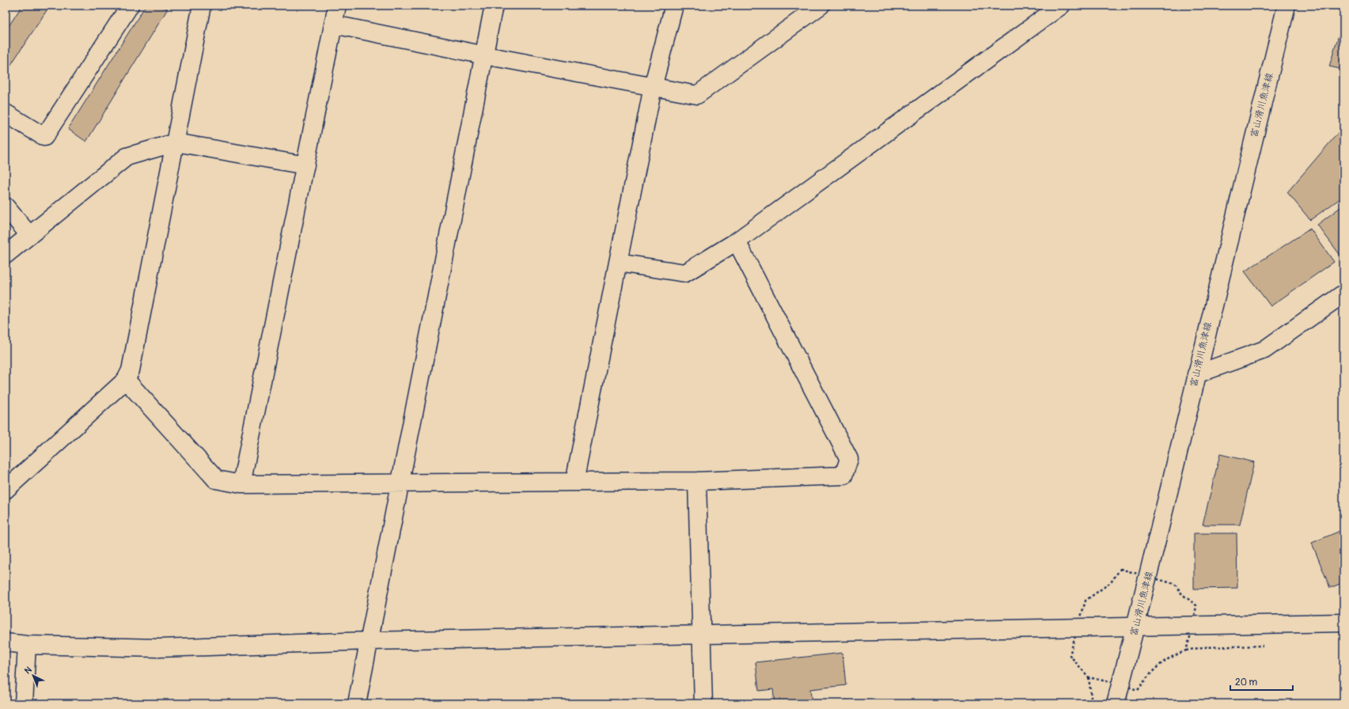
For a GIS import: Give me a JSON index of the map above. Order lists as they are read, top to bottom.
{
  "streets": {
    "street": ["富山滑川魚津線"]
  },
  "scale_bar": "20 m",
  "north": "top left"
}
